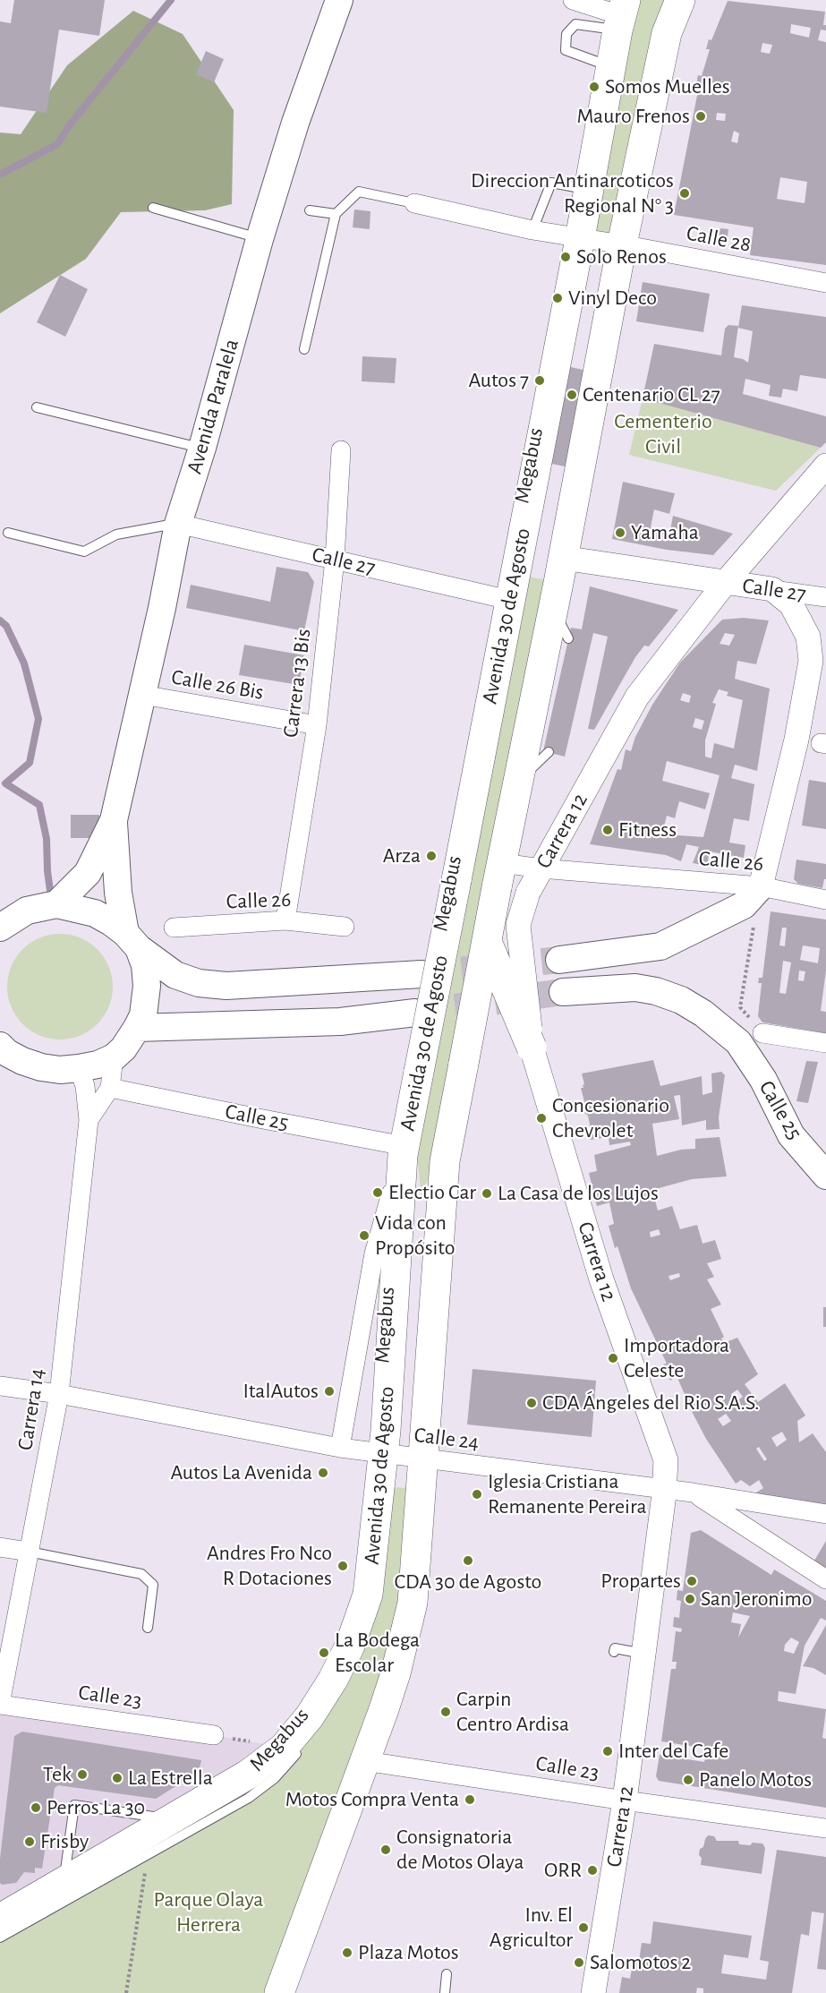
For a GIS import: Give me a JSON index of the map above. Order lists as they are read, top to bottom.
{
  "streets": {
    "main road": ["Avenida Paralela", "Avenida 30 de Agosto", "Calle 25"],
    "street": [
      "Calle 28",
      "Calle 27",
      "Carrera 13 Bis",
      "Calle 26 Bis",
      "Carrera 12",
      "Calle 26",
      "Carrera 14",
      "Calle 24",
      "Calle 23"
    ],
    "lane": ["Megabus"]
  },
  "crossings": [
    ["Calle 28", "Avenida 30 de Agosto"],
    ["Avenida Paralela", "Calle 27"],
    ["Avenida Paralela", "Calle 26 Bis"],
    ["Avenida Paralela", "Carrera 14"],
    ["Megabus", "Avenida 30 de Agosto"],
    ["Megabus", "Calle 24"],
    ["Calle 27", "Avenida 30 de Agosto"],
    ["Calle 27", "Carrera 13 Bis"],
    ["Calle 27", "Carrera 12"],
    ["Avenida 30 de Agosto", "Calle 26"],
    ["Avenida 30 de Agosto", "Calle 25"],
    ["Avenida 30 de Agosto", "Calle 24"],
    ["Avenida 30 de Agosto", "Calle 23"],
    ["Carrera 13 Bis", "Calle 26 Bis"],
    ["Carrera 13 Bis", "Calle 26"],
    ["Carrera 12", "Calle 26"],
    ["Carrera 12", "Calle 24"],
    ["Carrera 12", "Calle 23"],
    ["Calle 25", "Carrera 14"],
    ["Carrera 14", "Calle 24"],
    ["Carrera 14", "Calle 23"]
  ],
  "parks": ["Cementerio Civil", "Parque Olaya Herrera"],
  "places": [
    "Somos Muelles",
    "Mauro Frenos",
    "Direccion Antinarcoticos Regional N° 3",
    "Solo Renos",
    "Vinyl Deco",
    "Autos 7",
    "Centenario CL 27",
    "Yamaha",
    "Fitness",
    "Arza",
    "Concesionario Chevrolet",
    "Electio Car",
    "La Casa de los Lujos",
    "Vida con Propósito",
    "Importadora Celeste",
    "ItalAutos",
    "CDA Ángeles del Rio S.A.S.",
    "Autos La Avenida",
    "Iglesia Cristiana Remanente Pereira",
    "CDA 30 de Agosto",
    "Andres Fro Nco R Dotaciones",
    "Propartes",
    "San Jeronimo",
    "La Bodega Escolar",
    "Carpin Centro Ardisa",
    "Inter del Cafe",
    "Tek",
    "La Estrella",
    "Panelo Motos",
    "Motos Compra Venta",
    "Perros La 30",
    "Frisby",
    "Consignatoria de Motos Olaya",
    "ORR",
    "Inv. El Agricultor",
    "Plaza Motos",
    "Salomotos 2"
  ]
}
